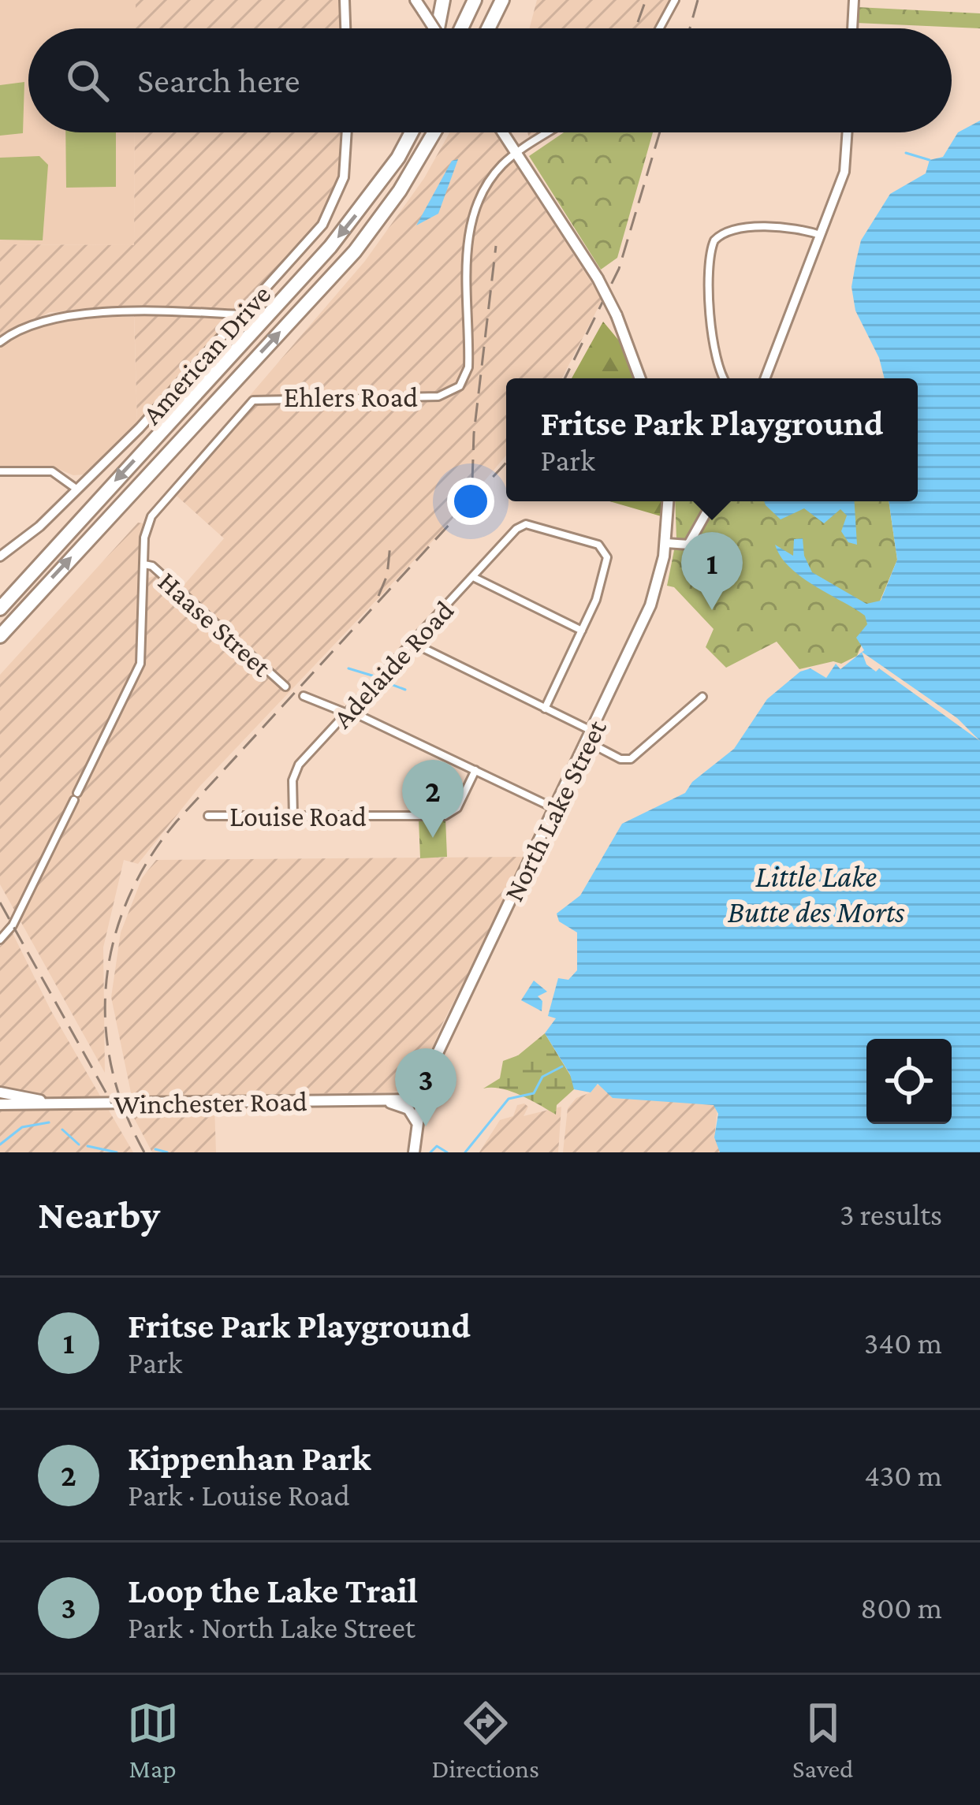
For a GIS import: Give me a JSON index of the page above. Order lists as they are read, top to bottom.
{
  "streets": {
    "main road": ["North Lake Street", "Winchester Road"],
    "street": [
      "American Drive",
      "Ehlers Road",
      "Haase Street",
      "Adelaide Road",
      "Louise Road"
    ]
  },
  "crossings": [
    ["Ehlers Road", "Haase Street"],
    ["Adelaide Road", "Louise Road"],
    ["North Lake Street", "Winchester Road"]
  ],
  "water": ["Little Lake Butte des Morts"],
  "page": {
    "search": "Search here",
    "popup": ["Fritse Park Playground", "Park"],
    "pins": ["1", "2", "3"],
    "heading": ["Nearby", "3 results"],
    "list": [
      {
        "mark": "1",
        "name": "Fritse Park Playground",
        "note": "Park",
        "value": "340 m"
      },
      {
        "mark": "2",
        "name": "Kippenhan Park",
        "note": "Park · Louise Road",
        "value": "430 m"
      },
      {
        "mark": "3",
        "name": "Loop the Lake Trail",
        "note": "Park · North Lake Street",
        "value": "800 m"
      }
    ],
    "nav": ["Map", "Directions", "Saved"]
  }
}
